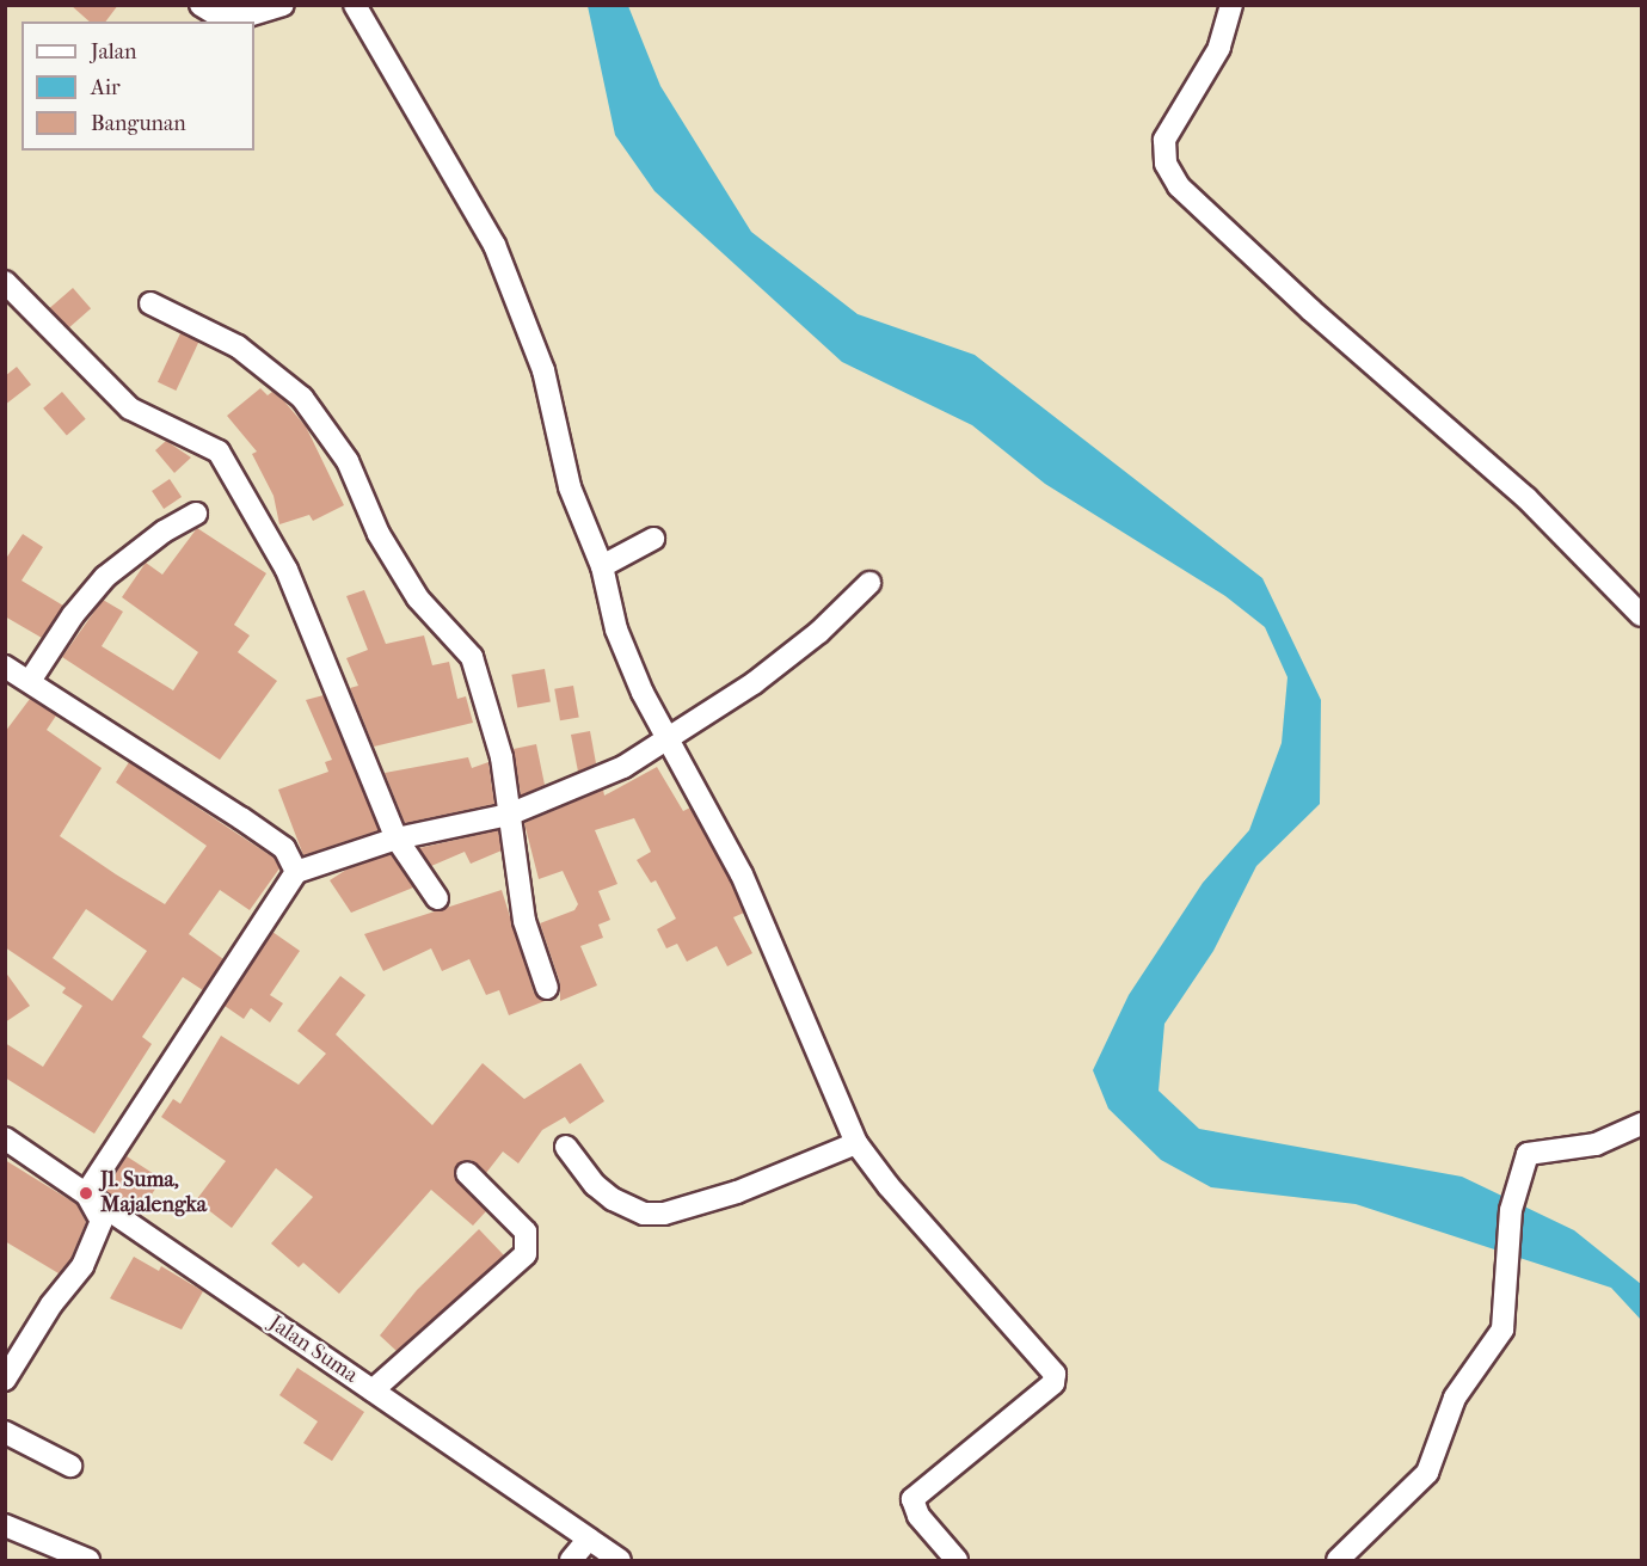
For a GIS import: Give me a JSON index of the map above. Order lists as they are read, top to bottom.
{
  "streets": {
    "street": ["Jalan Suma"]
  },
  "places": ["Jl. Suma, Majalengka"],
  "legend": ["Jalan", "Air", "Bangunan"]
}
